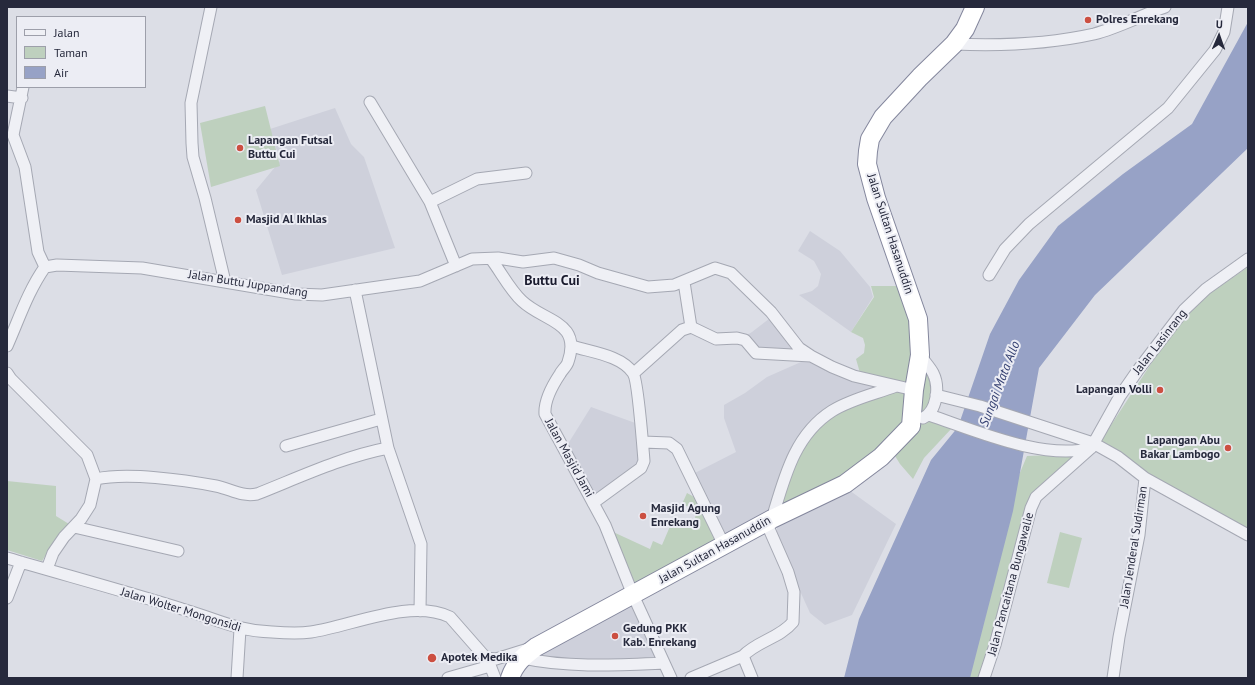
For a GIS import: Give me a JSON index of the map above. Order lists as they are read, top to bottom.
{
  "streets": {
    "highway": ["Jalan Sultan Hasanuddin"],
    "street": [
      "Jalan Buttu Juppandang",
      "Jalan Lasinrang",
      "Jalan Masjid Jami",
      "Jalan Jenderal Sudirman",
      "Jalan Pancaitana Bungawalie",
      "Jalan Wolter Mongonsidi"
    ]
  },
  "crossings": [
    ["Jalan Sultan Hasanuddin", "Jalan Buttu Juppandang"],
    ["Jalan Sultan Hasanuddin", "Jalan Masjid Jami"],
    ["Jalan Lasinrang", "Jalan Jenderal Sudirman"],
    ["Jalan Lasinrang", "Jalan Pancaitana Bungawalie"],
    ["Jalan Jenderal Sudirman", "Jalan Pancaitana Bungawalie"]
  ],
  "districts": ["Buttu Cui"],
  "water": ["Sungai Mata Allo"],
  "places": [
    "Polres Enrekang",
    "Lapangan Futsal Buttu Cui",
    "Masjid Al Ikhlas",
    "Lapangan Volli",
    "Lapangan Abu Bakar Lambogo",
    "Masjid Agung Enrekang",
    "Gedung PKK Kab. Enrekang",
    "Apotek Medika"
  ],
  "legend": ["Jalan", "Taman", "Air"],
  "north": "top"
}
